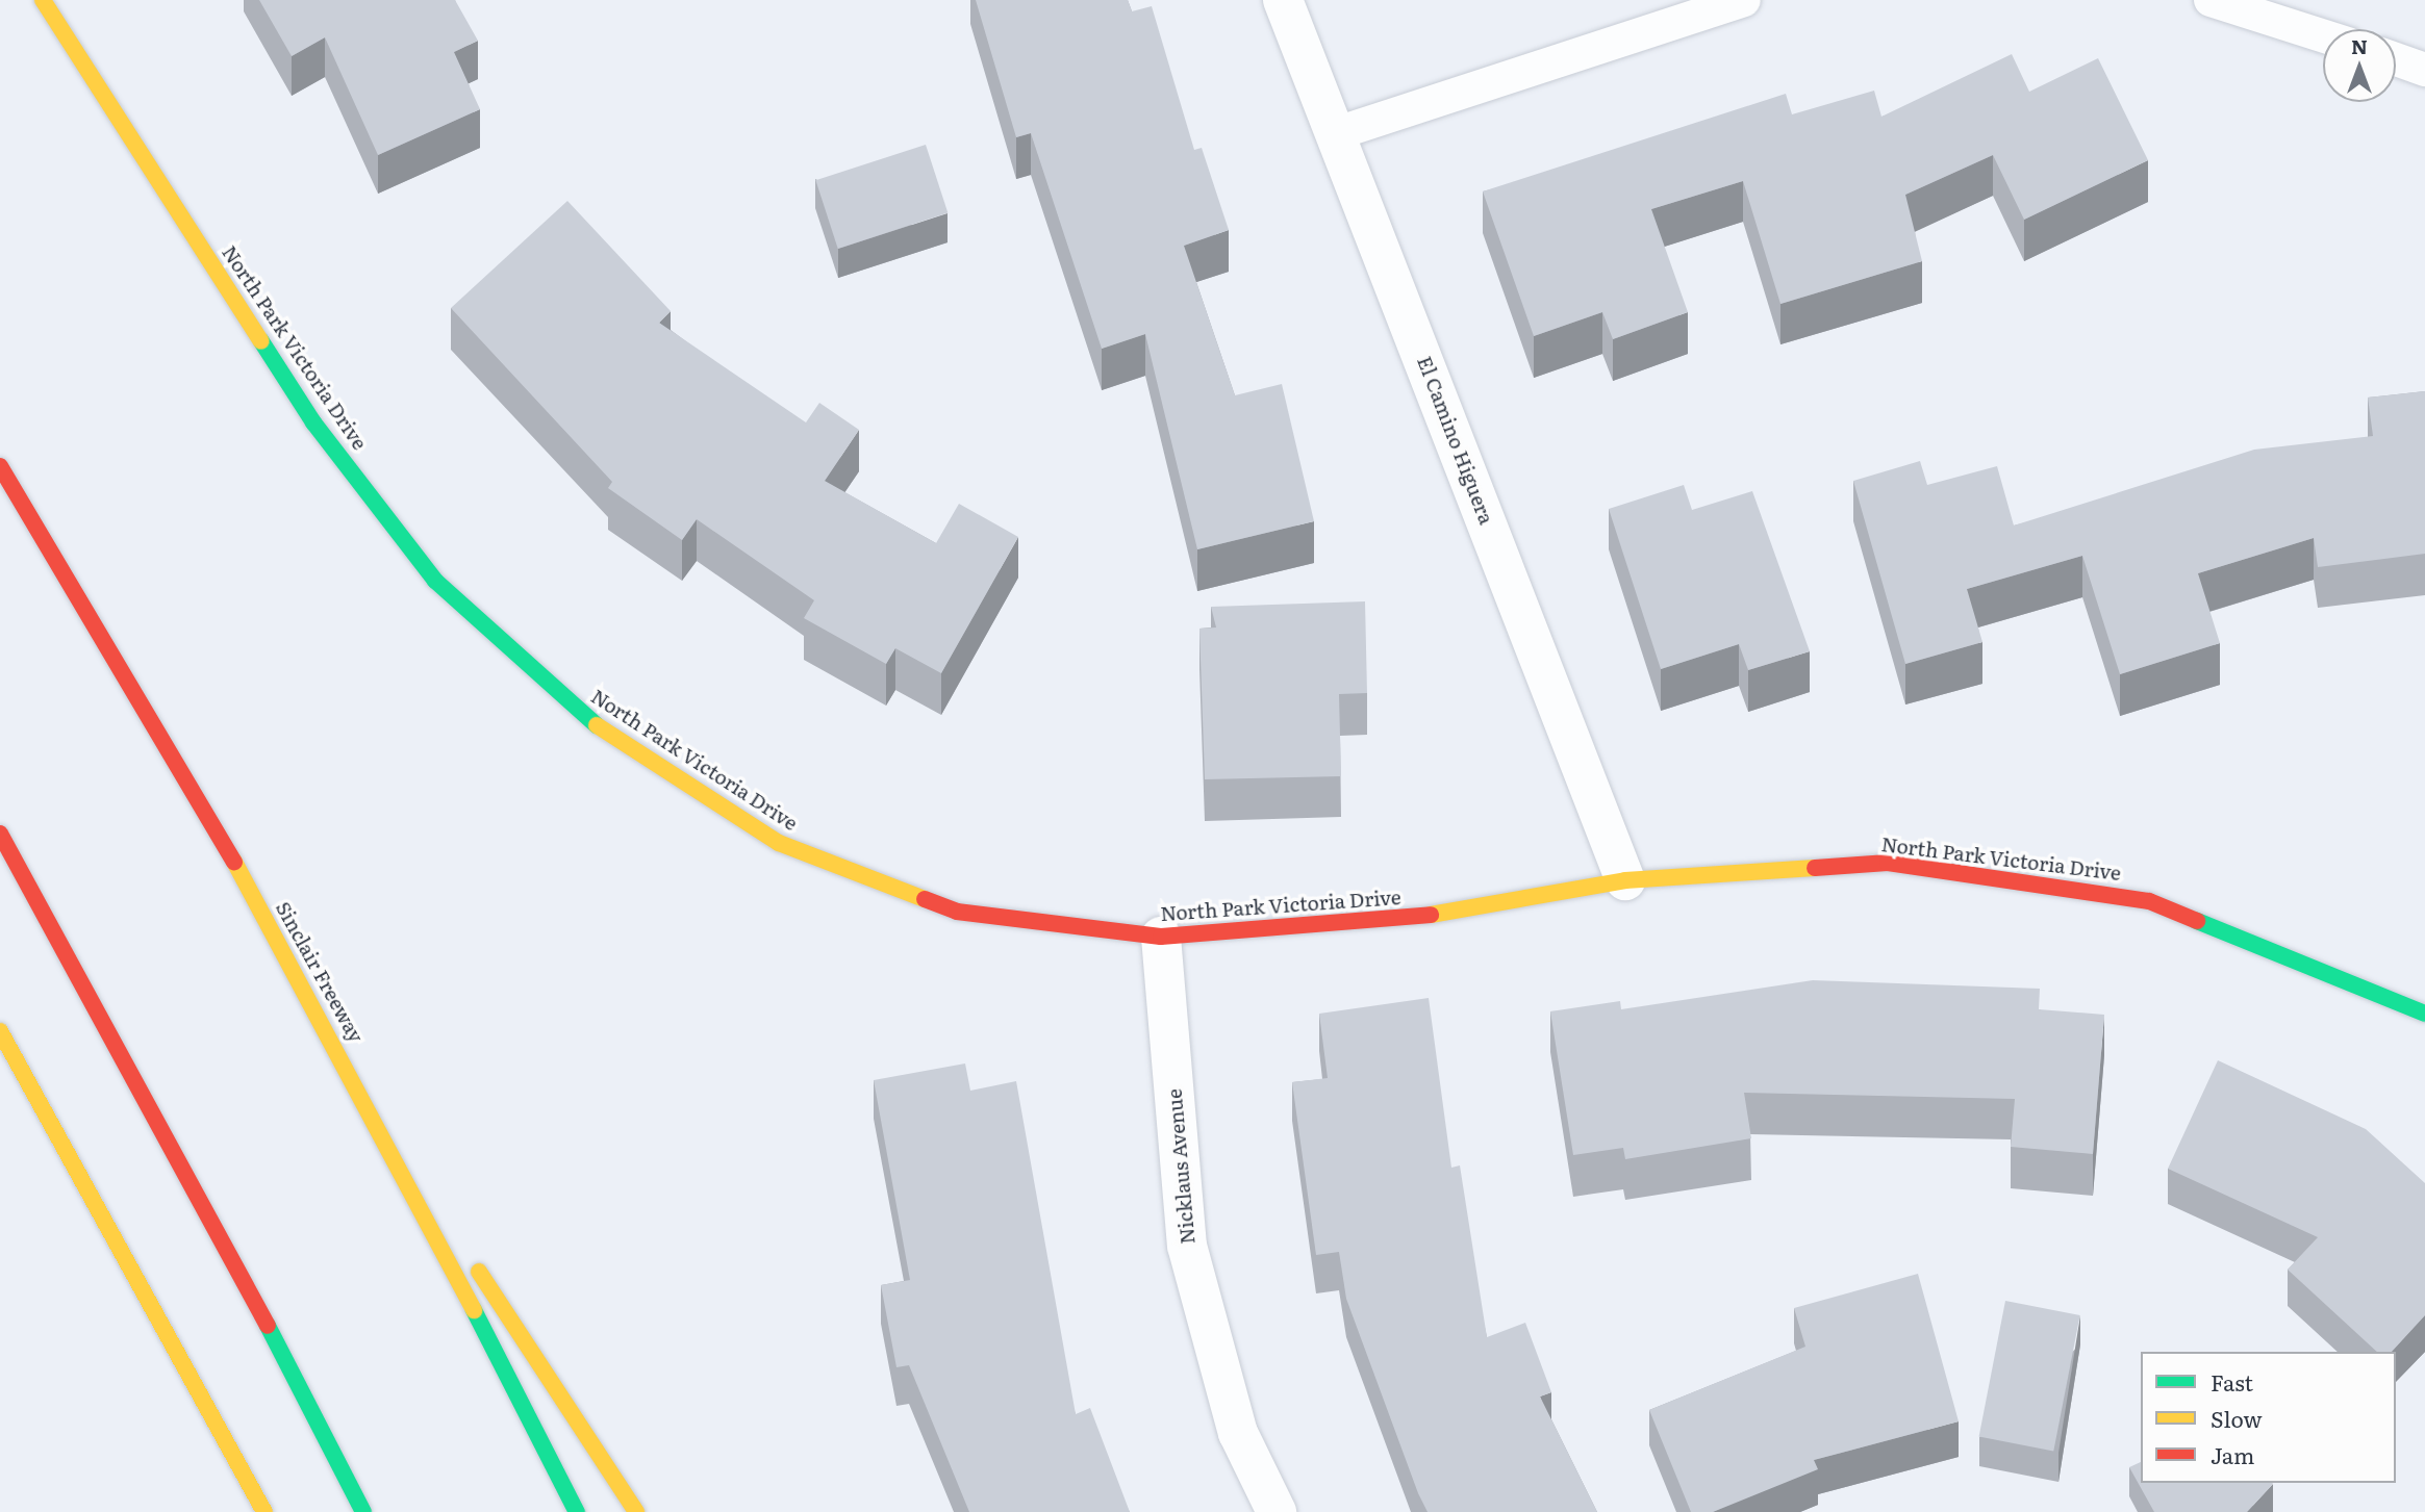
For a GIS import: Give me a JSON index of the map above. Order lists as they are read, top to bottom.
{
  "streets": {
    "main road": ["North Park Victoria Drive", "Sinclair Freeway"],
    "street": ["El Camino Higuera", "Nicklaus Avenue"]
  },
  "crossings": [
    ["North Park Victoria Drive", "El Camino Higuera"],
    ["North Park Victoria Drive", "Nicklaus Avenue"]
  ],
  "legend": ["Fast", "Slow", "Jam"],
  "north": "top"
}
